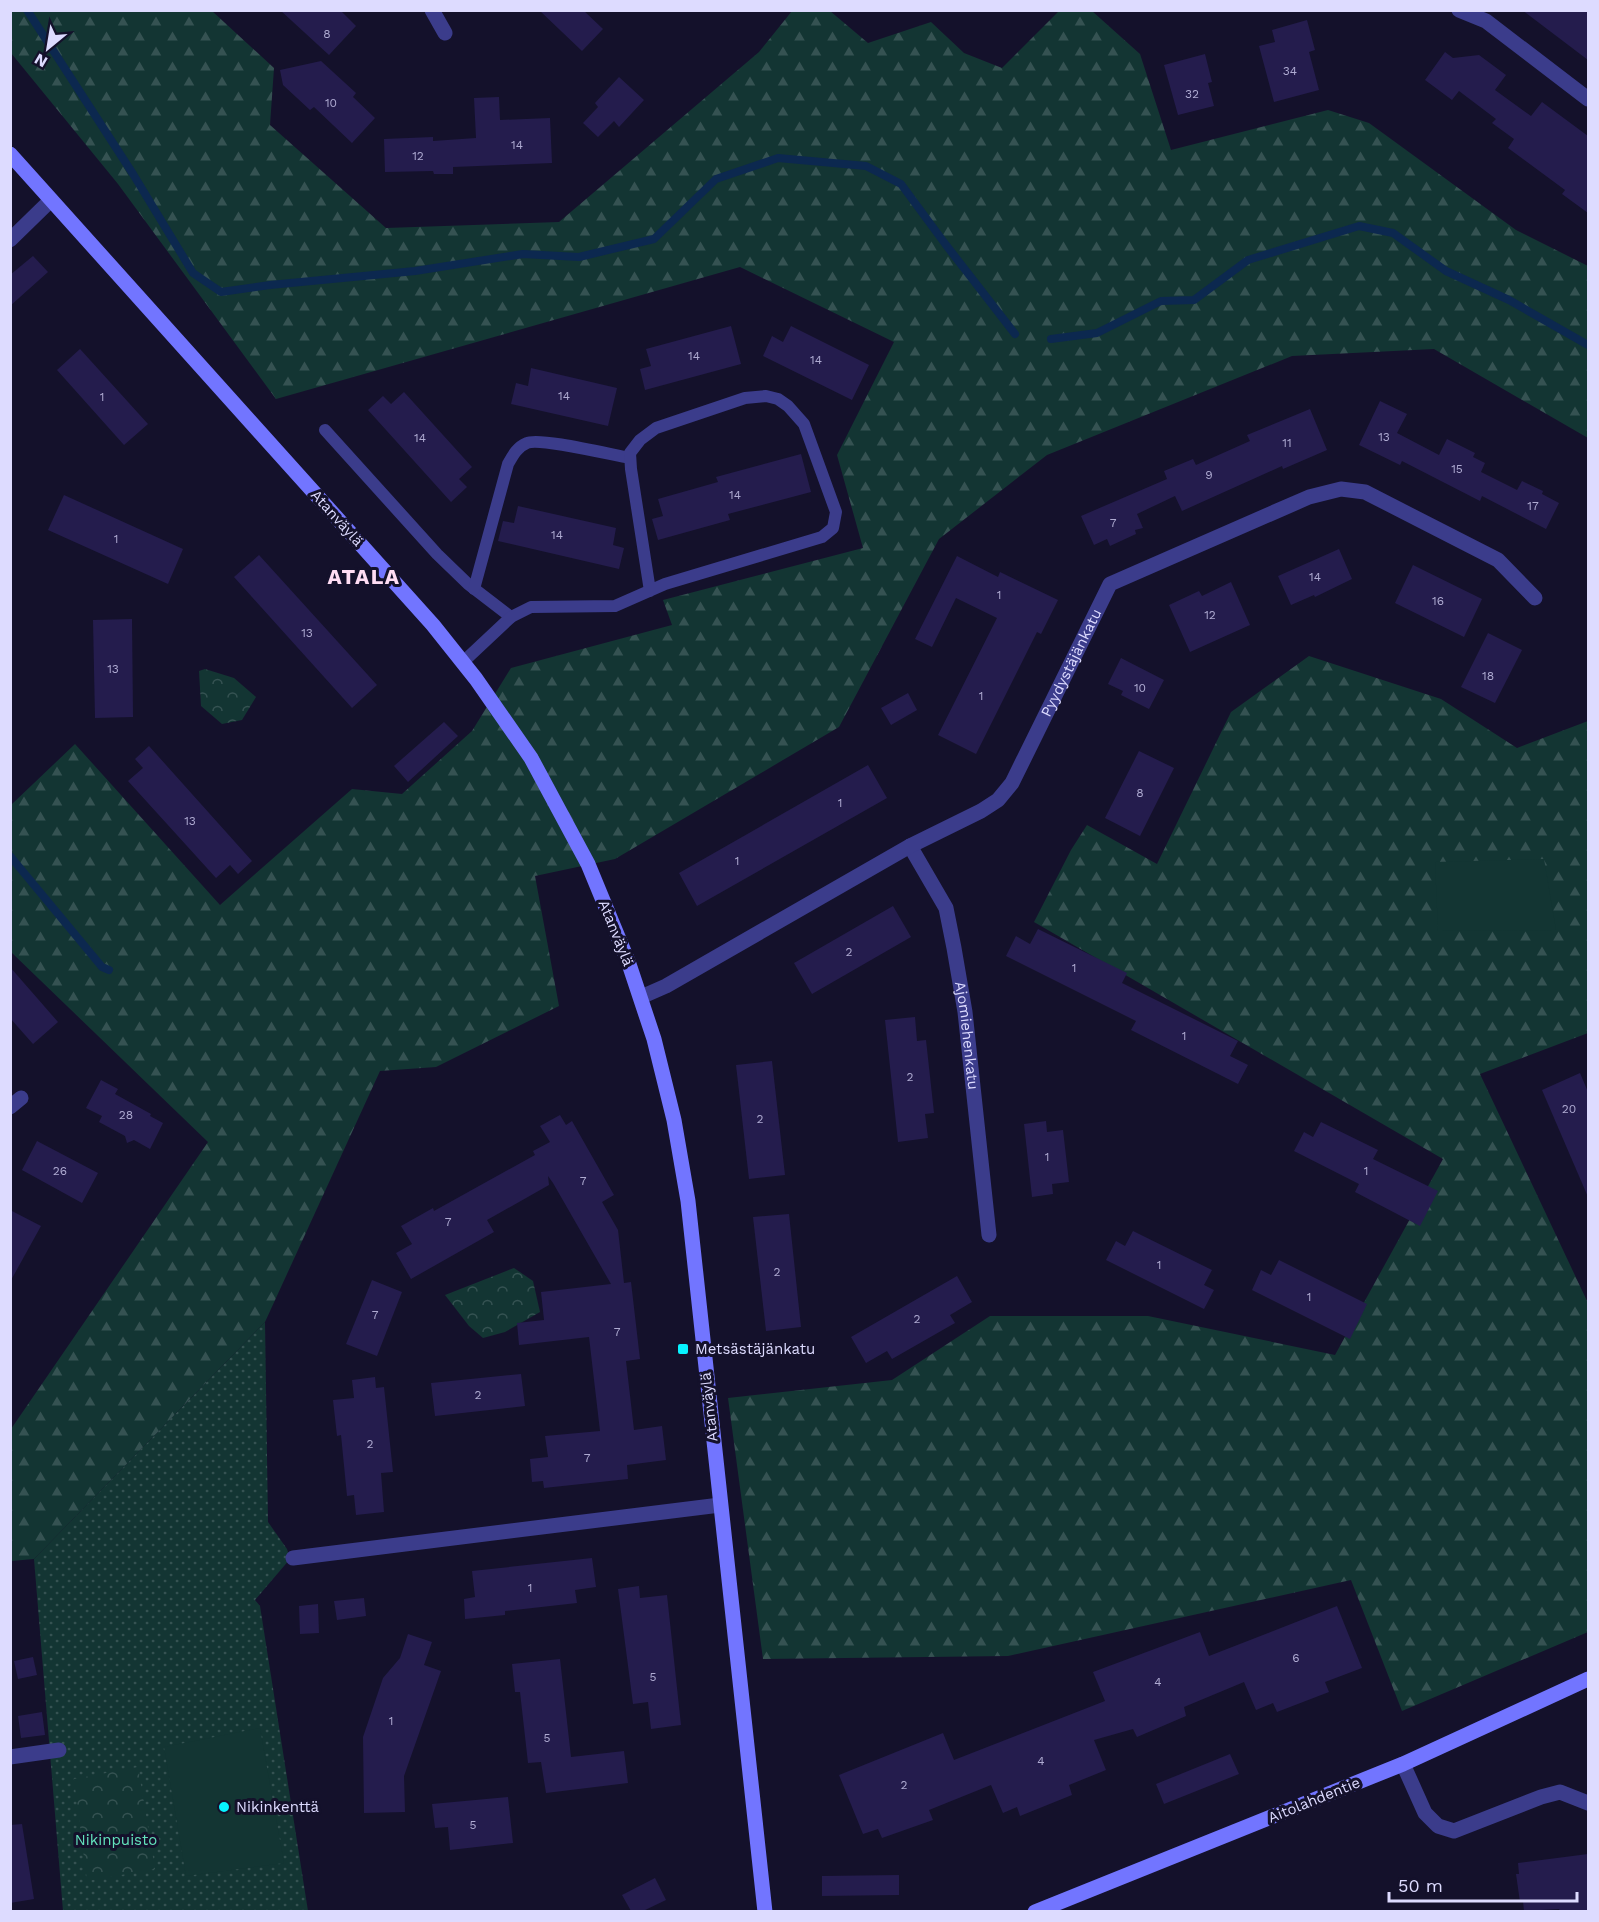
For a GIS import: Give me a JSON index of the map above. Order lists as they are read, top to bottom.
{
  "streets": {
    "street": [
      "Atanväylä",
      "Pyydystäjänkatu",
      "Ajomiehenkatu",
      "Aitolahdentie"
    ]
  },
  "crossings": [
    ["Atanväylä", "Pyydystäjänkatu"],
    ["Pyydystäjänkatu", "Ajomiehenkatu"]
  ],
  "districts": ["ATALA"],
  "parks": ["Nikinpuisto"],
  "places": {
    "transit": ["Metsästäjänkatu"],
    "other": ["Nikinkenttä"]
  },
  "house_numbers": [
    "8",
    "34",
    "32",
    "10",
    "14",
    "12",
    "14",
    "14",
    "14",
    "1",
    "13",
    "14",
    "11",
    "15",
    "9",
    "14",
    "17",
    "7",
    "14",
    "1",
    "14",
    "1",
    "16",
    "12",
    "13",
    "13",
    "18",
    "10",
    "1",
    "8",
    "1",
    "13",
    "1",
    "2",
    "1",
    "1",
    "2",
    "20",
    "28",
    "2",
    "1",
    "26",
    "1",
    "7",
    "7",
    "1",
    "2",
    "1",
    "7",
    "2",
    "7",
    "2",
    "2",
    "7",
    "1",
    "6",
    "5",
    "4",
    "1",
    "5",
    "4",
    "2",
    "5"
  ],
  "scale_bar": "50 m",
  "north": "bottom left"
}
